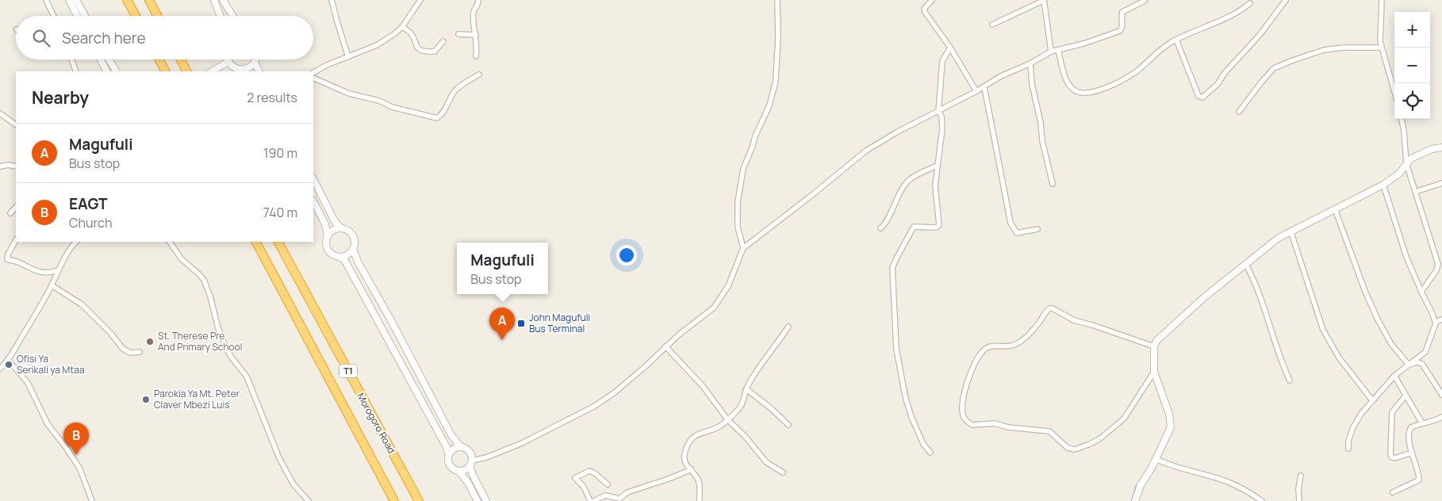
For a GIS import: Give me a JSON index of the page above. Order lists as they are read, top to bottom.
{
  "streets": {
    "highway": ["T1", "Morogoro Road"]
  },
  "places": {
    "transit": ["John Magufuli Bus Terminal"],
    "other": ["St. Therese Pre And Primary School", "Ofisi Ya Serikali ya Mtaa", "Parokia Ya Mt. Peter Claver Mbezi Luis"]
  },
  "page": {
    "map_buttons": ["+", "−"],
    "search": "Search here",
    "heading": ["Nearby", "2 results"],
    "list": [
      {
        "mark": "A",
        "name": "Magufuli",
        "note": "Bus stop",
        "value": "190 m"
      },
      {
        "mark": "B",
        "name": "EAGT",
        "note": "Church",
        "value": "740 m"
      }
    ],
    "popup": ["Magufuli", "Bus stop"],
    "pins": ["A", "B"]
  }
}
